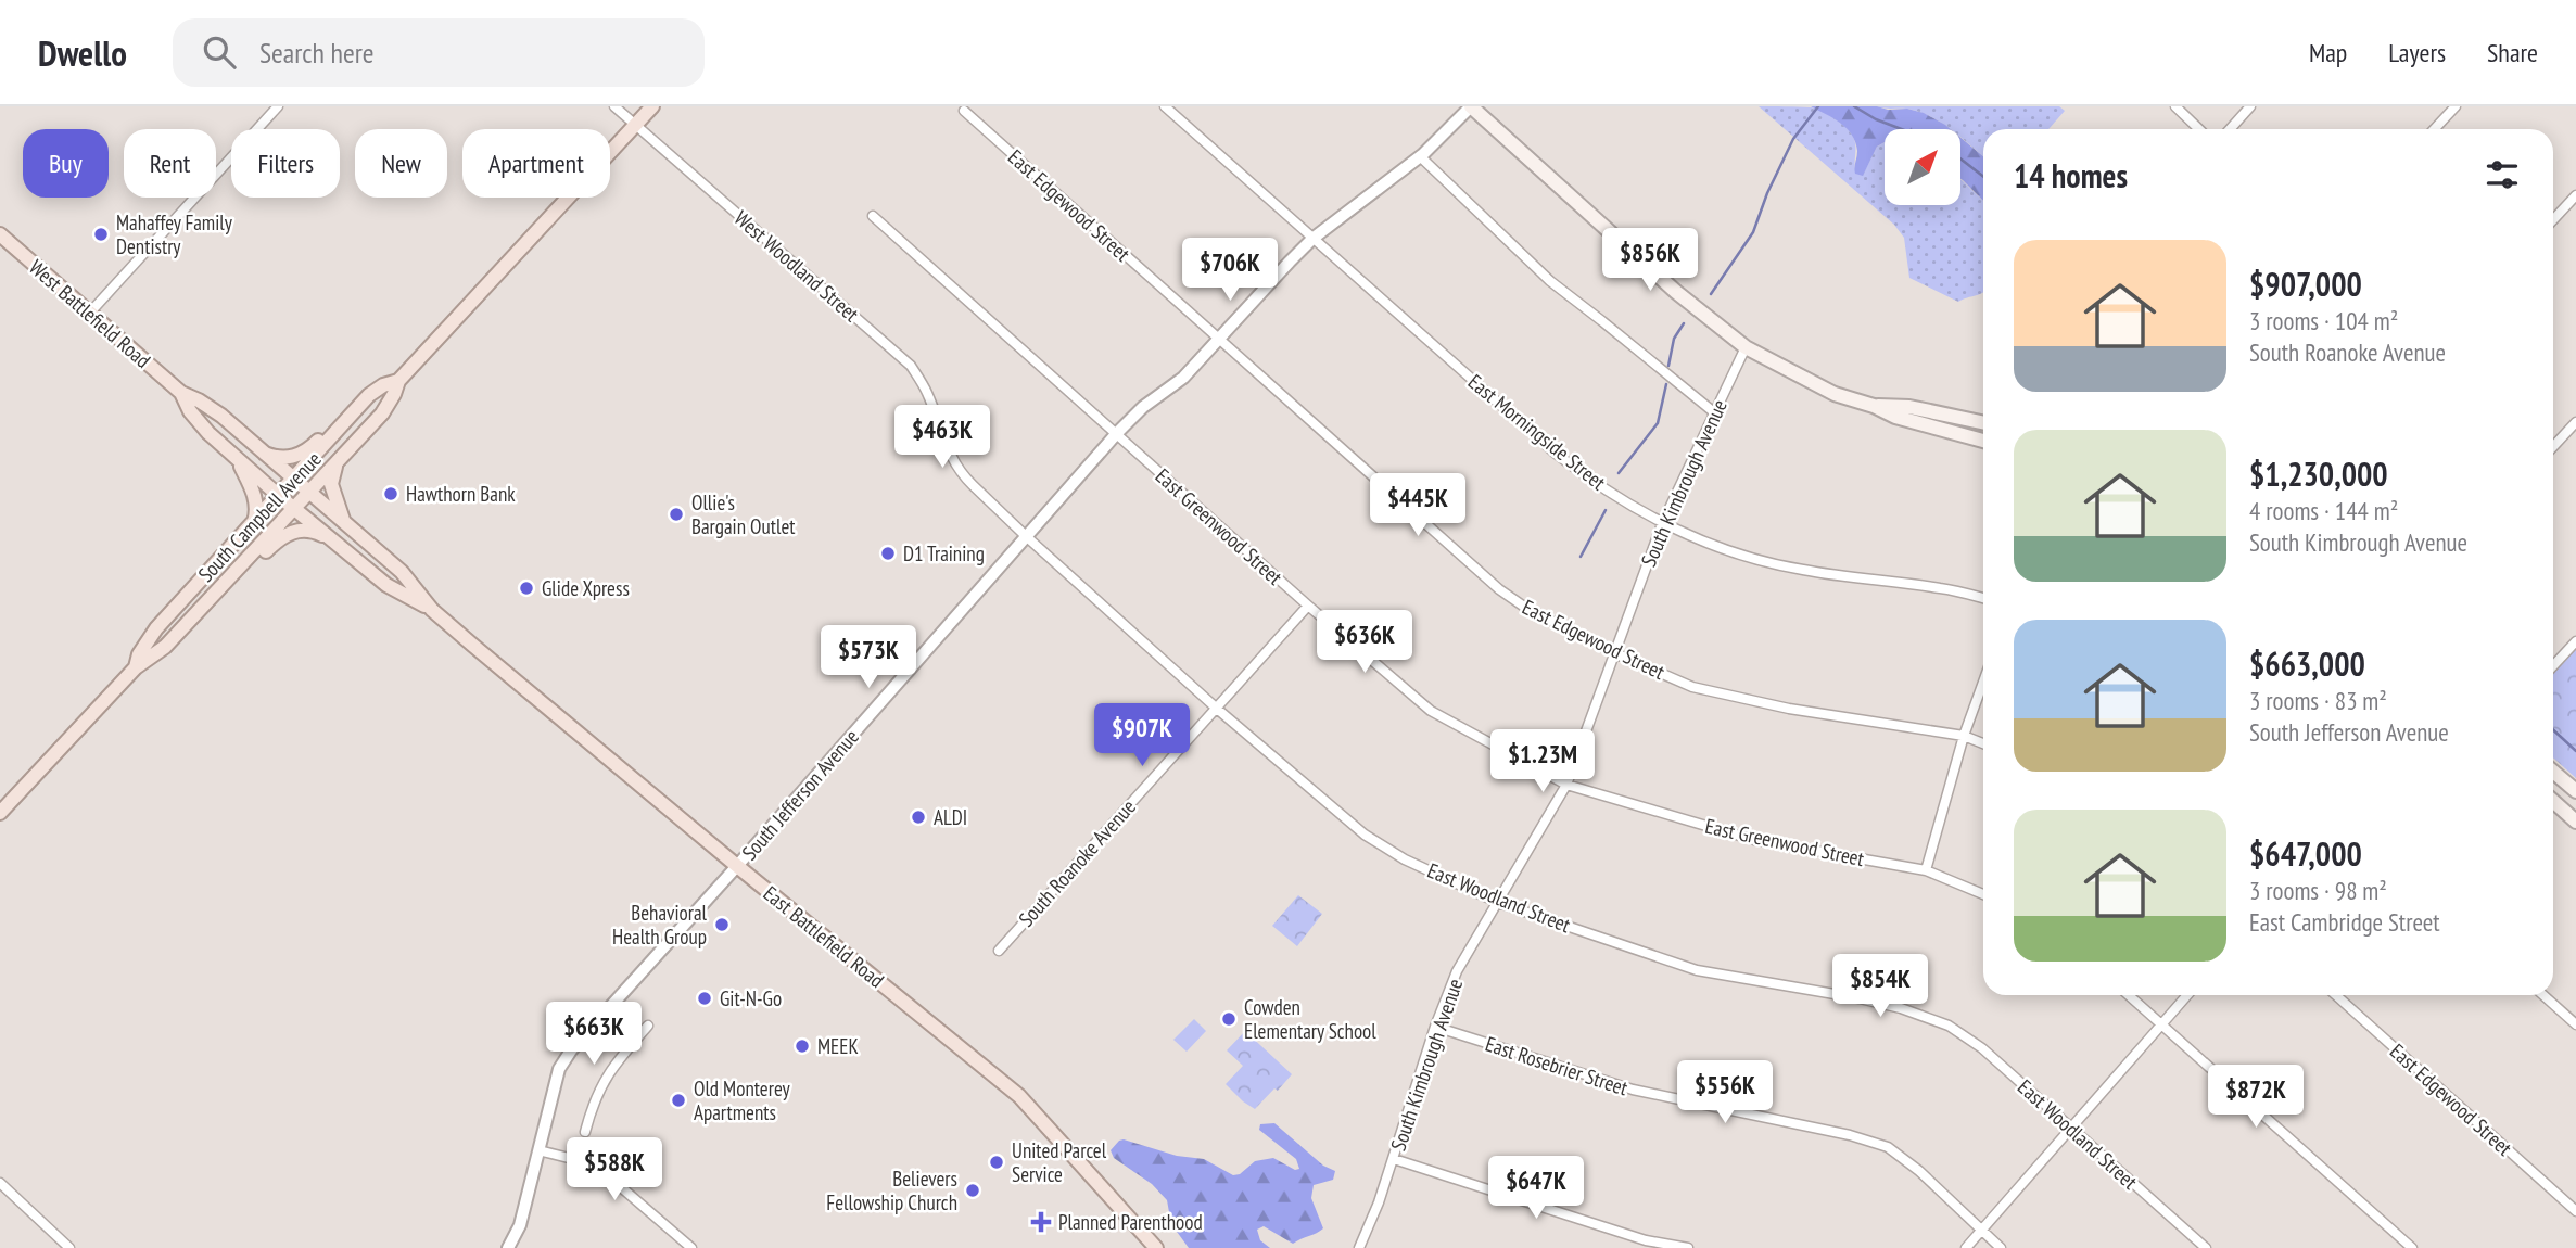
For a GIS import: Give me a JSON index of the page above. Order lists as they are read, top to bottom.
{
  "streets": {
    "main road": ["West Battlefield Road", "South Campbell Avenue", "East Battlefield Road"],
    "street": [
      "East Edgewood Street",
      "West Woodland Street",
      "East Morningside Street",
      "South Kimbrough Avenue",
      "East Greenwood Street",
      "South Jefferson Avenue",
      "South Roanoke Avenue",
      "East Woodland Street",
      "East Rosebrier Street"
    ]
  },
  "crossings": [
    ["East Edgewood Street", "South Kimbrough Avenue"],
    ["East Edgewood Street", "South Jefferson Avenue"],
    ["West Woodland Street", "South Campbell Avenue"],
    ["West Woodland Street", "East Woodland Street"],
    ["West Battlefield Road", "South Campbell Avenue"],
    ["West Battlefield Road", "East Battlefield Road"],
    ["East Morningside Street", "South Kimbrough Avenue"],
    ["East Morningside Street", "South Jefferson Avenue"],
    ["South Kimbrough Avenue", "East Greenwood Street"],
    ["South Kimbrough Avenue", "East Woodland Street"],
    ["South Kimbrough Avenue", "East Rosebrier Street"],
    ["East Greenwood Street", "South Jefferson Avenue"],
    ["East Greenwood Street", "South Roanoke Avenue"],
    ["South Jefferson Avenue", "East Woodland Street"],
    ["South Jefferson Avenue", "East Battlefield Road"],
    ["South Roanoke Avenue", "East Woodland Street"]
  ],
  "places": {
    "other": [
      "Mahaffey Family Dentistry",
      "Hawthorn Bank",
      "Ollie's Bargain Outlet",
      "D1 Training",
      "Glide Xpress",
      "ALDI",
      "Behavioral Health Group",
      "Git-N-Go",
      "Cowden Elementary School",
      "MEEK",
      "Old Monterey Apartments",
      "United Parcel Service",
      "Believers Fellowship Church"
    ],
    "health": ["Planned Parenthood"]
  },
  "north": "top right",
  "page": {
    "header": "Dwello",
    "search": "Search here",
    "nav": ["Map", "Layers", "Share"],
    "chip": [
      "Buy",
      "Rent",
      "Filters",
      "New",
      "Apartment"
    ],
    "heading": "14 homes",
    "list": [
      {
        "name": "$907,000",
        "note": "3 rooms · 104 m² · South Roanoke Avenue"
      },
      {
        "name": "$1,230,000",
        "note": "4 rooms · 144 m² · South Kimbrough Avenue"
      },
      {
        "name": "$663,000",
        "note": "3 rooms · 83 m² · South Jefferson Avenue"
      },
      {
        "name": "$647,000",
        "note": "3 rooms · 98 m² · East Cambridge Street"
      }
    ],
    "price": [
      "$856K",
      "$706K",
      "$463K",
      "$445K",
      "$636K",
      "$573K",
      "$907K",
      "$1.23M",
      "$854K",
      "$663K",
      "$556K",
      "$872K",
      "$588K",
      "$647K"
    ]
  }
}
